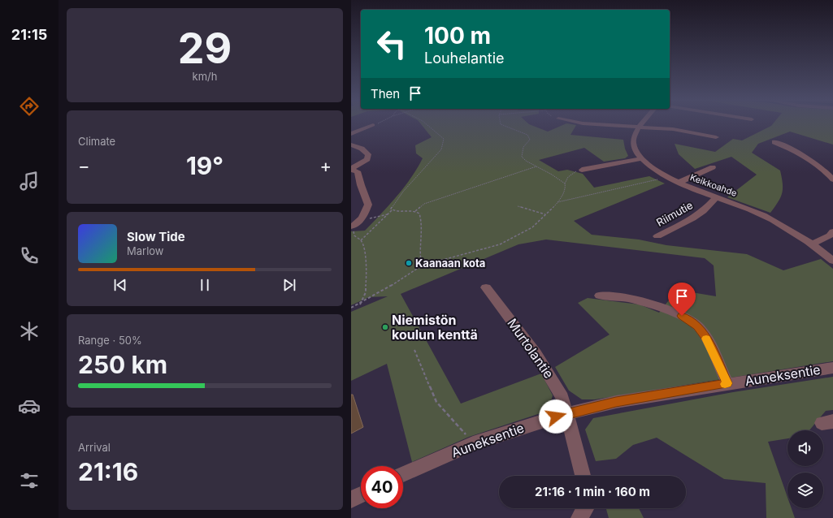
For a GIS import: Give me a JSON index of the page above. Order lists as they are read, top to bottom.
{
  "streets": {
    "street": [
      "Keikkoahde",
      "Riimutie",
      "Murtolantie",
      "Auneksentie"
    ]
  },
  "crossings": [
    ["Keikkoahde", "Riimutie"],
    ["Murtolantie", "Auneksentie"]
  ],
  "places": ["Kaanaan kota", "Niemistön koulun kenttä"],
  "page": {
    "tabs": "21:15",
    "tile": [
      ["29", "km/h"],
      "Climate",
      ["Range · 50%", "250 km"],
      ["Arrival", "21:16"]
    ],
    "turn": ["100 m", "Louhelantie"],
    "then": "Then",
    "heat": ["−", "19°", "+"],
    "song": ["Slow Tide", "Marlow"],
    "limit": "40",
    "trip": "21:16 · 1 min · 160 m"
  }
}
